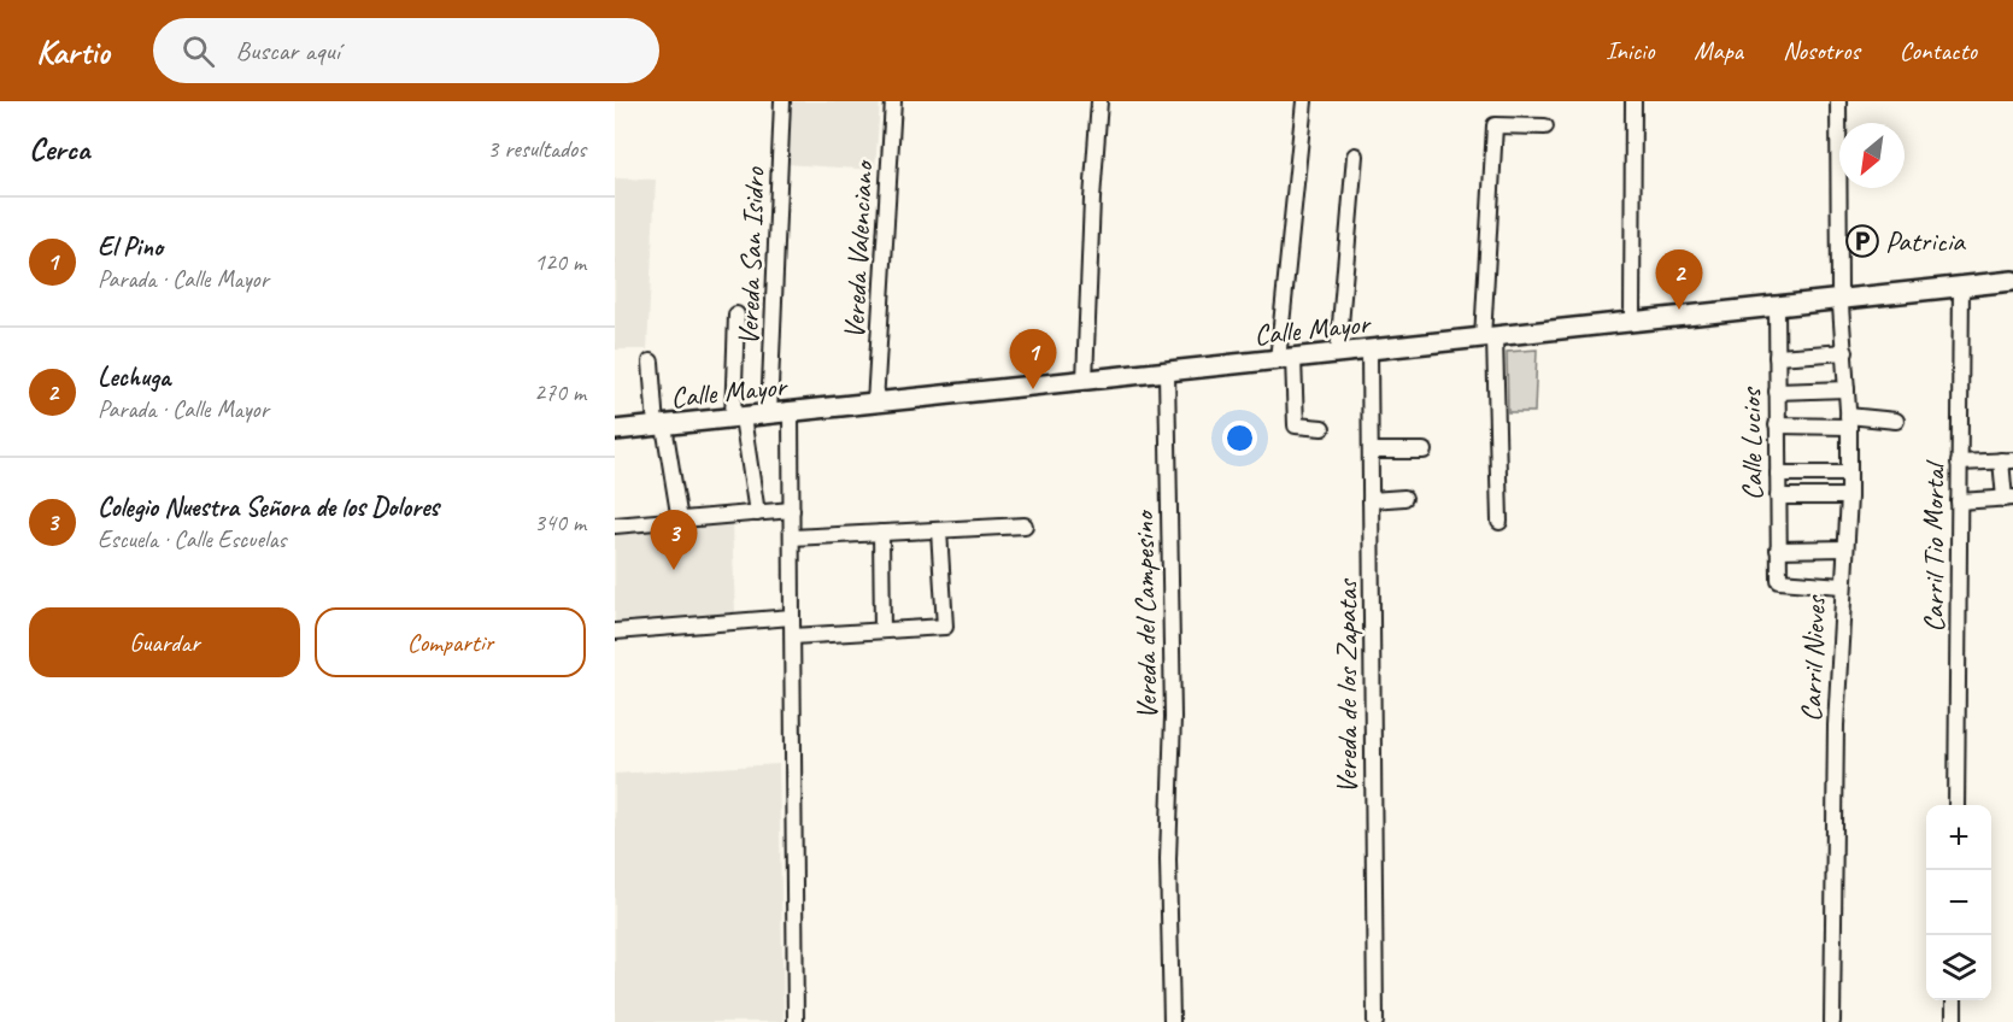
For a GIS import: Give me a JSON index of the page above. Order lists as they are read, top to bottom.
{
  "streets": {
    "main road": ["Calle Mayor"],
    "street": [
      "Vereda Valenciano",
      "Vereda San Isidro",
      "Calle Lucios",
      "Carril Tio Mortal",
      "Vereda del Campesino",
      "Carril Nieves",
      "Vereda de los Zapatas"
    ]
  },
  "crossings": [
    ["Vereda Valenciano", "Calle Mayor"],
    ["Vereda San Isidro", "Calle Mayor"],
    ["Calle Mayor", "Calle Lucios"],
    ["Calle Mayor", "Carril Tio Mortal"],
    ["Calle Mayor", "Vereda del Campesino"],
    ["Calle Mayor", "Carril Nieves"],
    ["Calle Mayor", "Vereda de los Zapatas"],
    ["Calle Lucios", "Carril Nieves"]
  ],
  "places": {
    "parking": ["Patricia"]
  },
  "north": "bottom left",
  "page": {
    "header": "Kartio",
    "search": "Buscar aquí",
    "nav": [
      "Inicio",
      "Mapa",
      "Nosotros",
      "Contacto"
    ],
    "heading": ["Cerca", "3 resultados"],
    "list": [
      {
        "mark": "1",
        "name": "El Pino",
        "note": "Parada · Calle Mayor",
        "value": "120 m"
      },
      {
        "mark": "2",
        "name": "Lechuga",
        "note": "Parada · Calle Mayor",
        "value": "270 m"
      },
      {
        "mark": "3",
        "name": "Colegio Nuestra Señora de los Dolores",
        "note": "Escuela · Calle Escuelas",
        "value": "340 m"
      }
    ],
    "pins": ["2", "1", "3"],
    "buttons": ["Guardar", "Compartir"],
    "map_buttons": ["+", "−"]
  }
}
